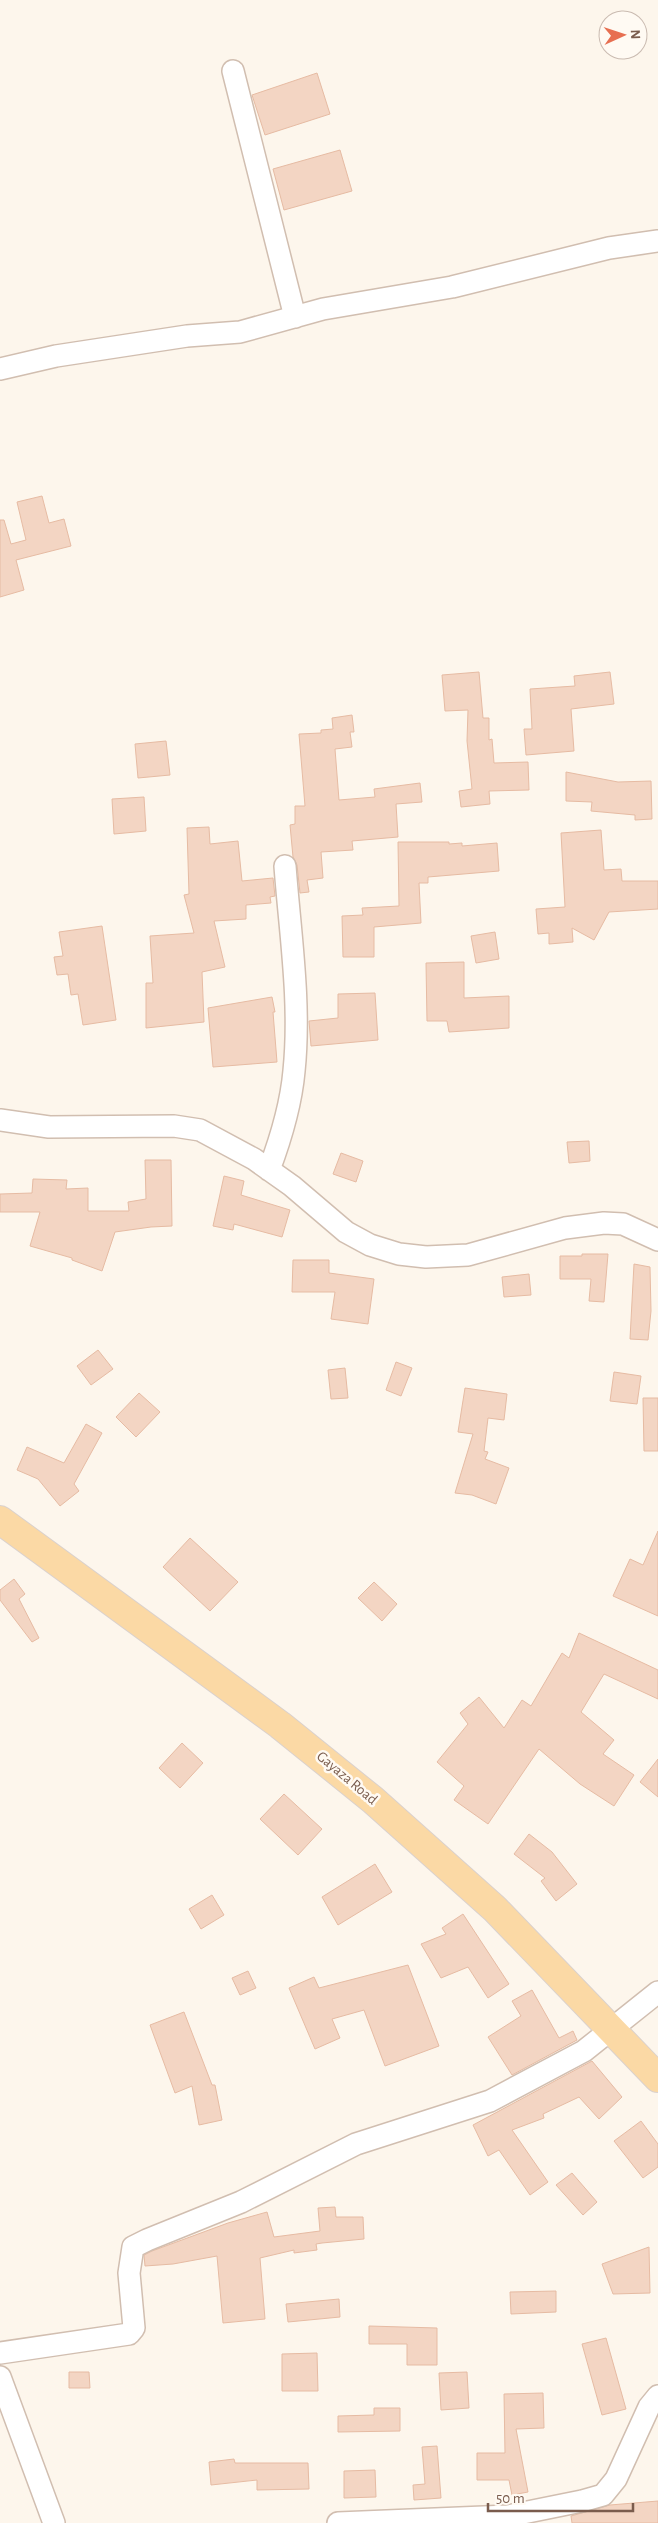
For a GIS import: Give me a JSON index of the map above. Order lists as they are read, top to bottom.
{
  "streets": {
    "main road": ["Gayaza Road"]
  },
  "scale_bar": "50 m",
  "north": "right"
}
